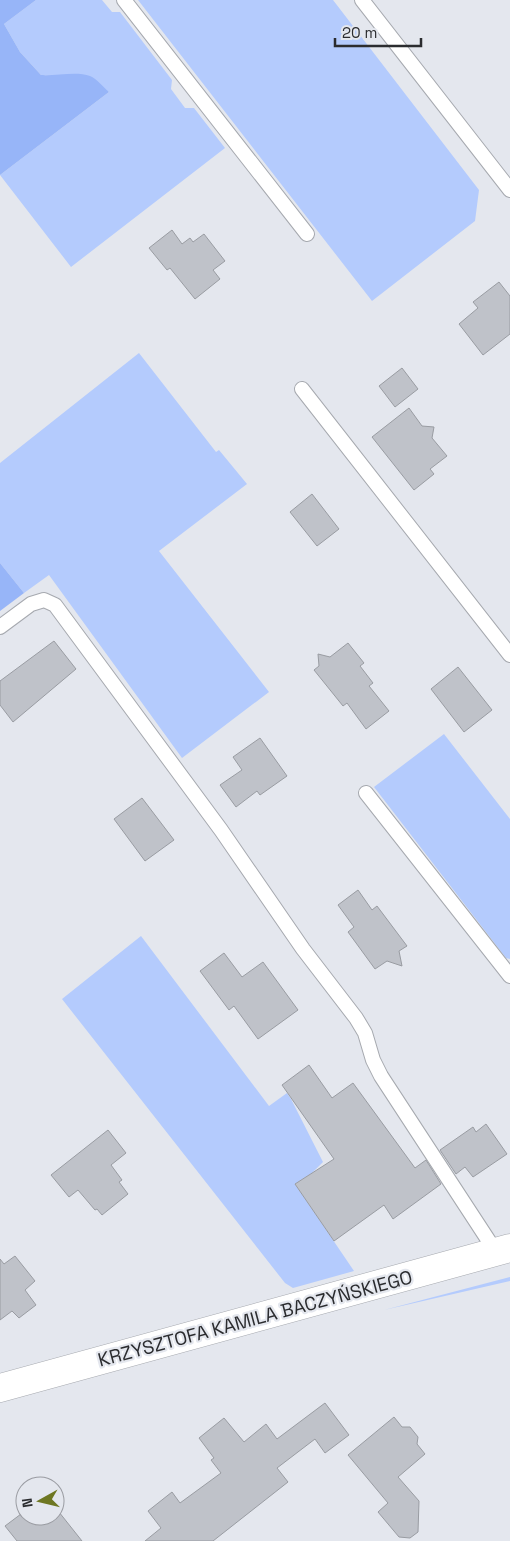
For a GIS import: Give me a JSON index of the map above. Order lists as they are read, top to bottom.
{
  "streets": {
    "street": ["KRZYSZTOFA KAMILA BACZYŃSKIEGO"]
  },
  "scale_bar": "20 m",
  "north": "left"
}
